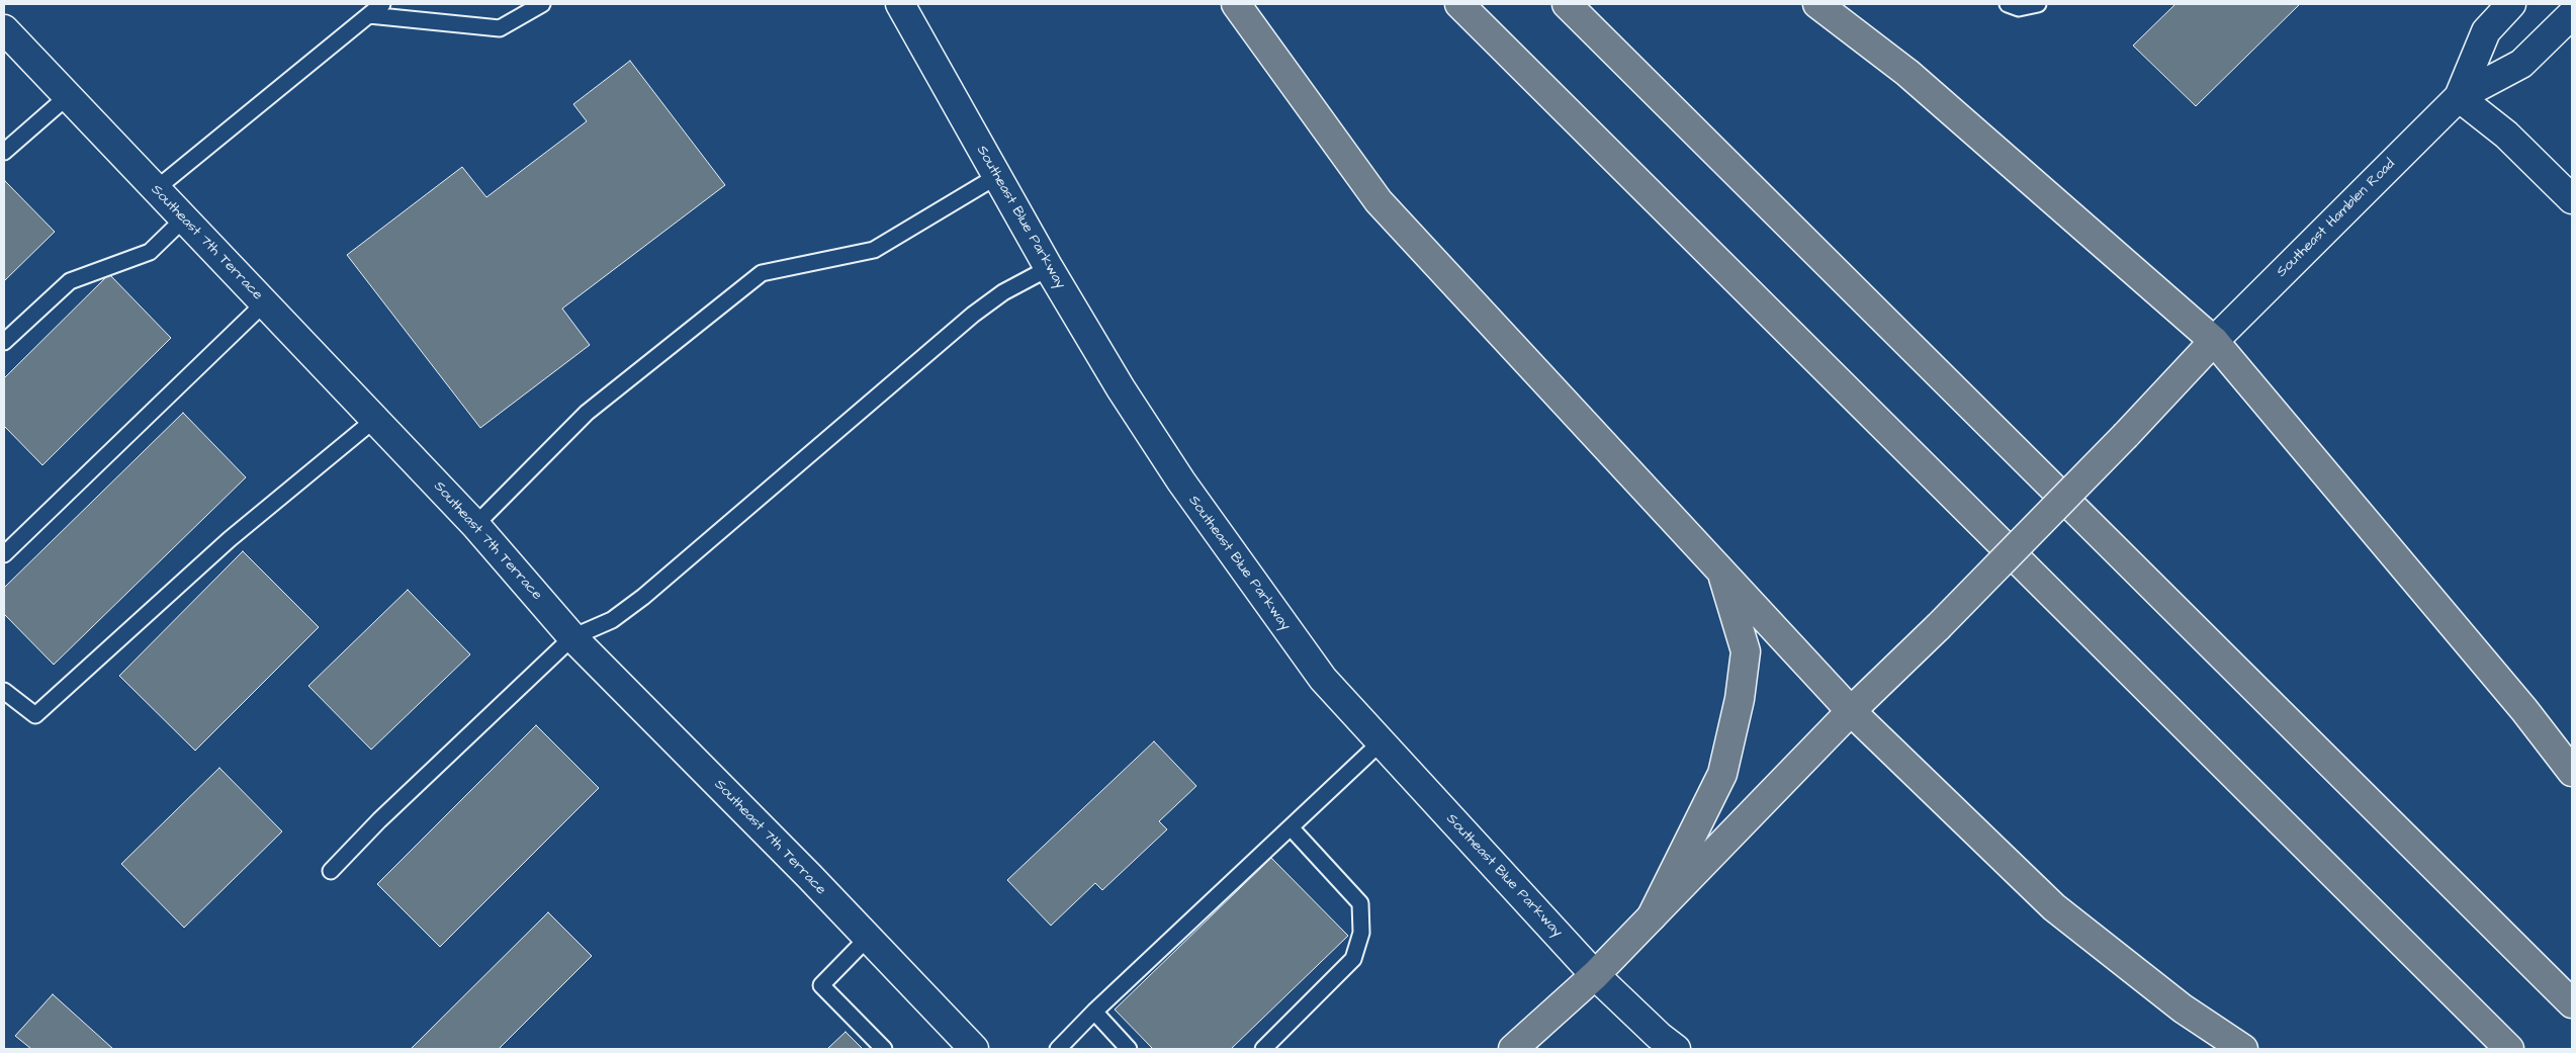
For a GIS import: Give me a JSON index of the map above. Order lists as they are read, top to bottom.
{
  "streets": {
    "street": ["Southeast Blue Parkway", "Southeast Hamblen Road", "Southeast 7th Terrace"]
  }
}
